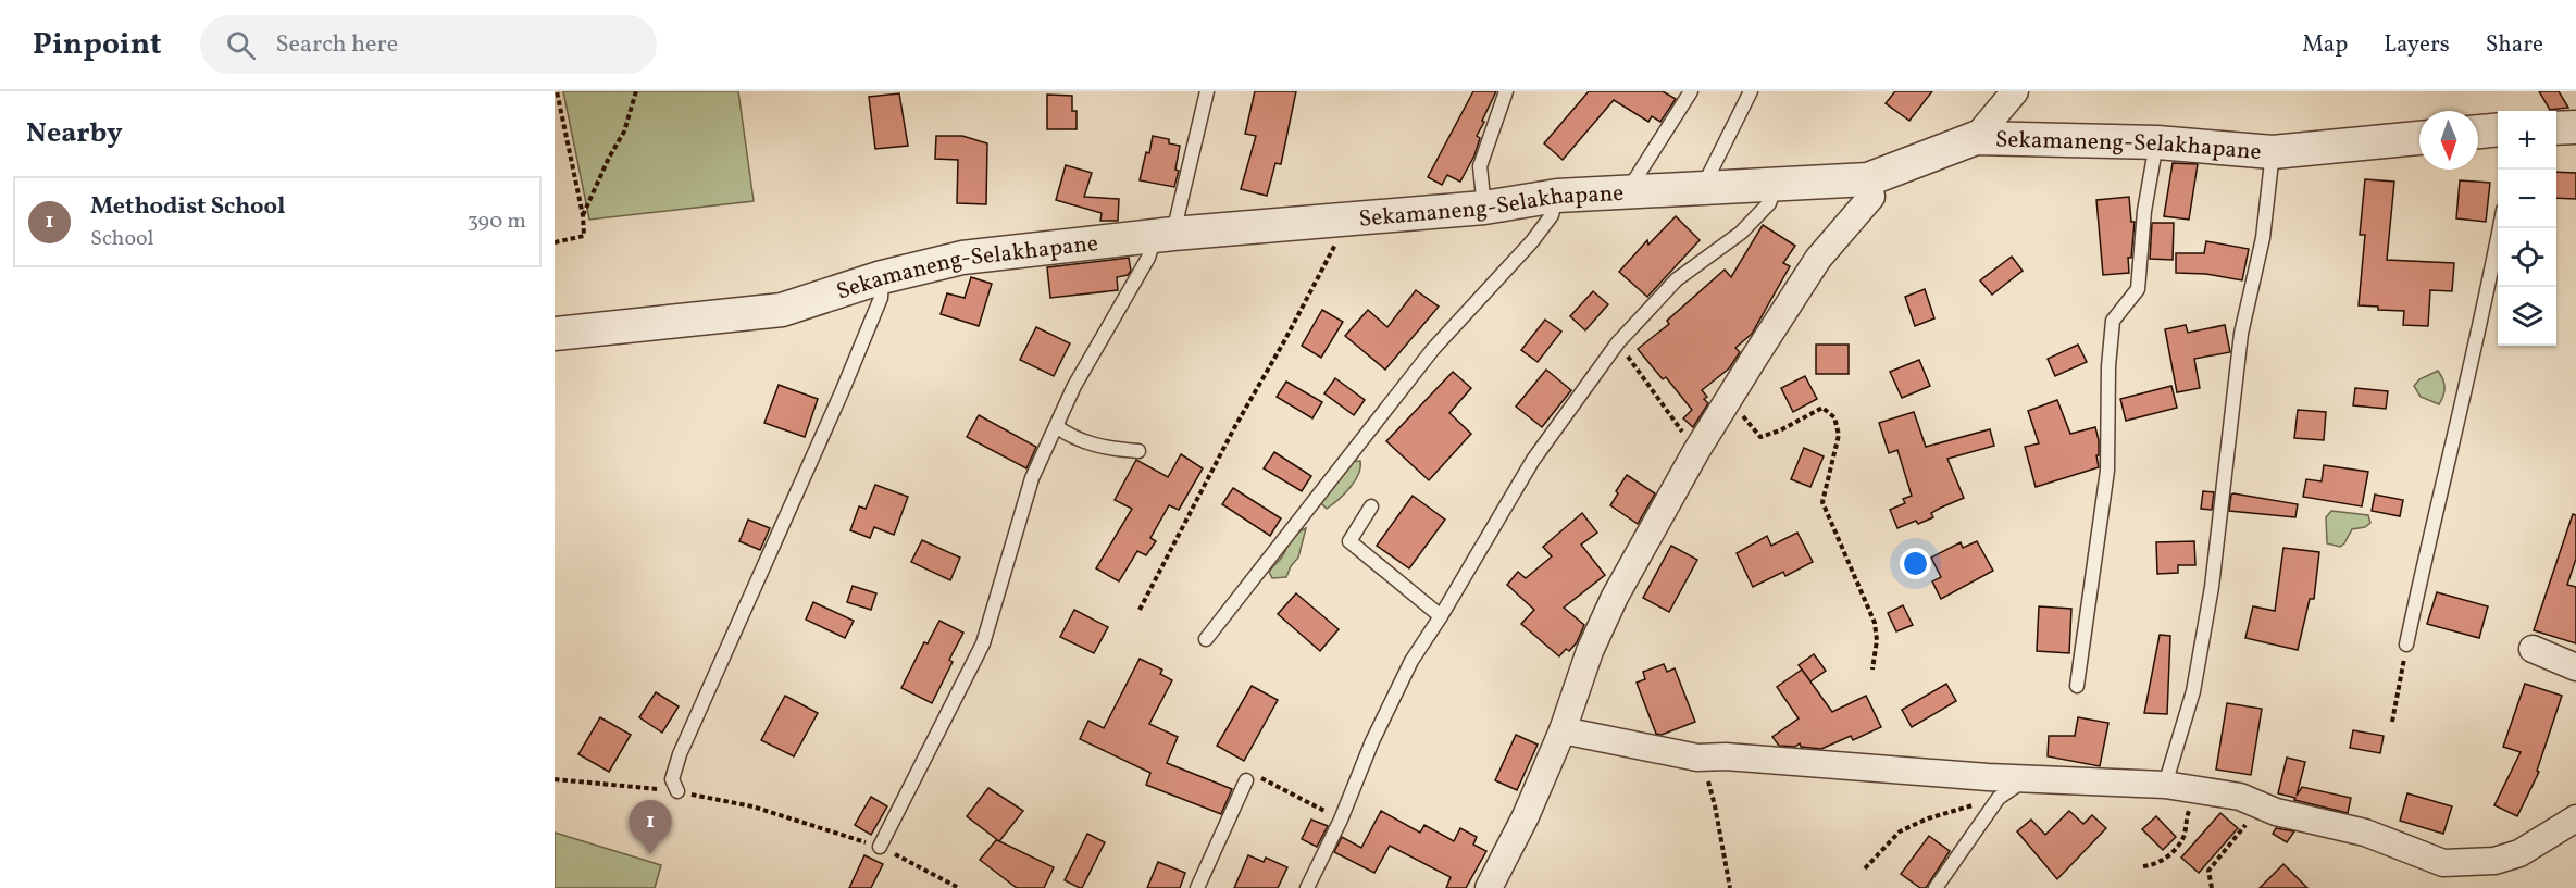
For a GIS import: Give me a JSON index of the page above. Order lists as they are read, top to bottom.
{
  "streets": {
    "street": ["Sekamaneng-Selakhapane"]
  },
  "north": "bottom",
  "page": {
    "header": "Pinpoint",
    "search": "Search here",
    "nav": ["Map", "Layers", "Share"],
    "heading": "Nearby",
    "map_buttons": ["+", "−"],
    "list": [
      {
        "mark": "1",
        "name": "Methodist School",
        "note": "School",
        "value": "390 m"
      }
    ],
    "pins": "1"
  }
}
